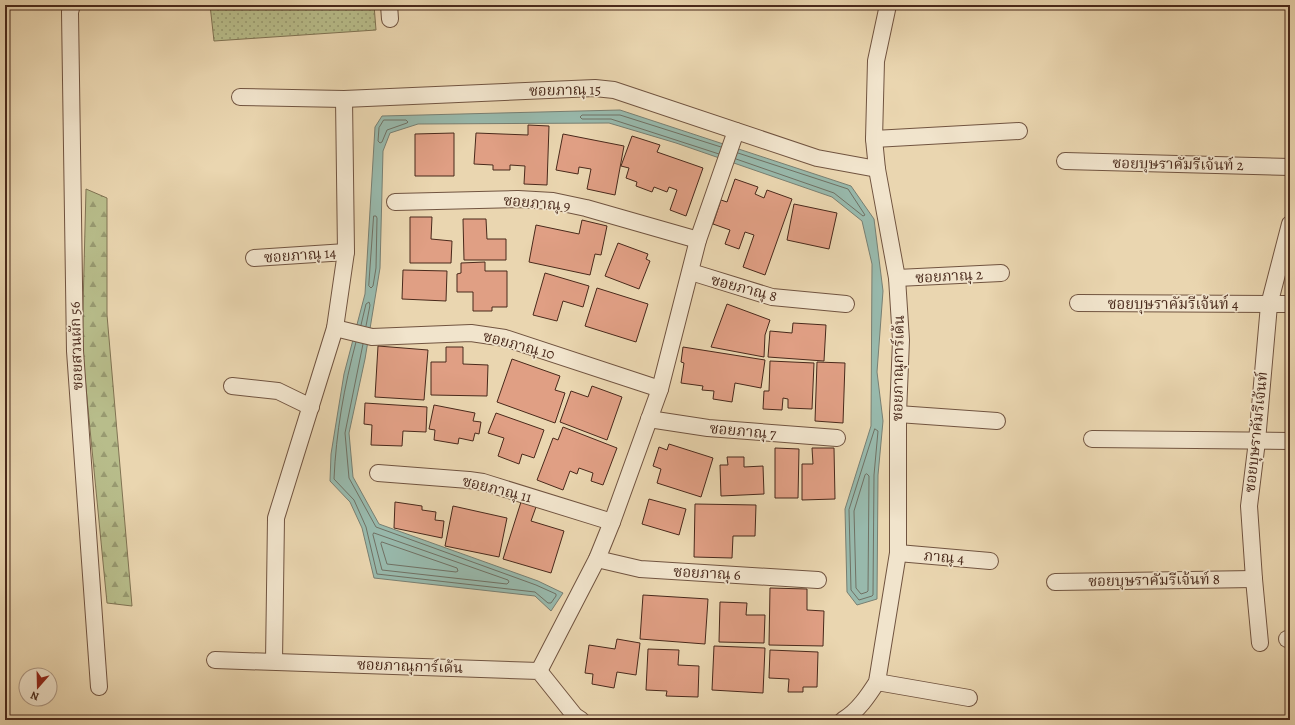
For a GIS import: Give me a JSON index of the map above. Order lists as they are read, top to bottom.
{
  "streets": {
    "street": [
      "ซอยภาณุ 15",
      "ซอยบุษราคัมรีเจ้นท์ 2",
      "ซอยภาณุ 9",
      "ซอยภาณุ 14",
      "ซอยภาณุ 2",
      "ซอยภาณุ 8",
      "ซอยบุษราคัมรีเจ้นท์ 4",
      "ซอยภาณุ 10",
      "ซอยสวนผัก 56",
      "ซอยภาณุการ์เด้น",
      "ซอยภาณุ 7",
      "ซอยบุษราคัมรีเจ้นท์",
      "ซอยภาณุ 11",
      "ภาณุ 4",
      "ซอยภาณุ 6",
      "ซอยบุษราคัมรีเจ้นท์ 8"
    ]
  },
  "crossings": [
    ["ซอยภาณุ 15", "ซอยภาณุการ์เด้น"],
    ["ซอยภาณุ 2", "ซอยภาณุการ์เด้น"],
    ["ซอยบุษราคัมรีเจ้นท์ 4", "ซอยบุษราคัมรีเจ้นท์"],
    ["ซอยภาณุการ์เด้น", "ภาณุ 4"],
    ["ซอยบุษราคัมรีเจ้นท์", "ซอยบุษราคัมรีเจ้นท์ 8"]
  ],
  "north": "bottom"
}
